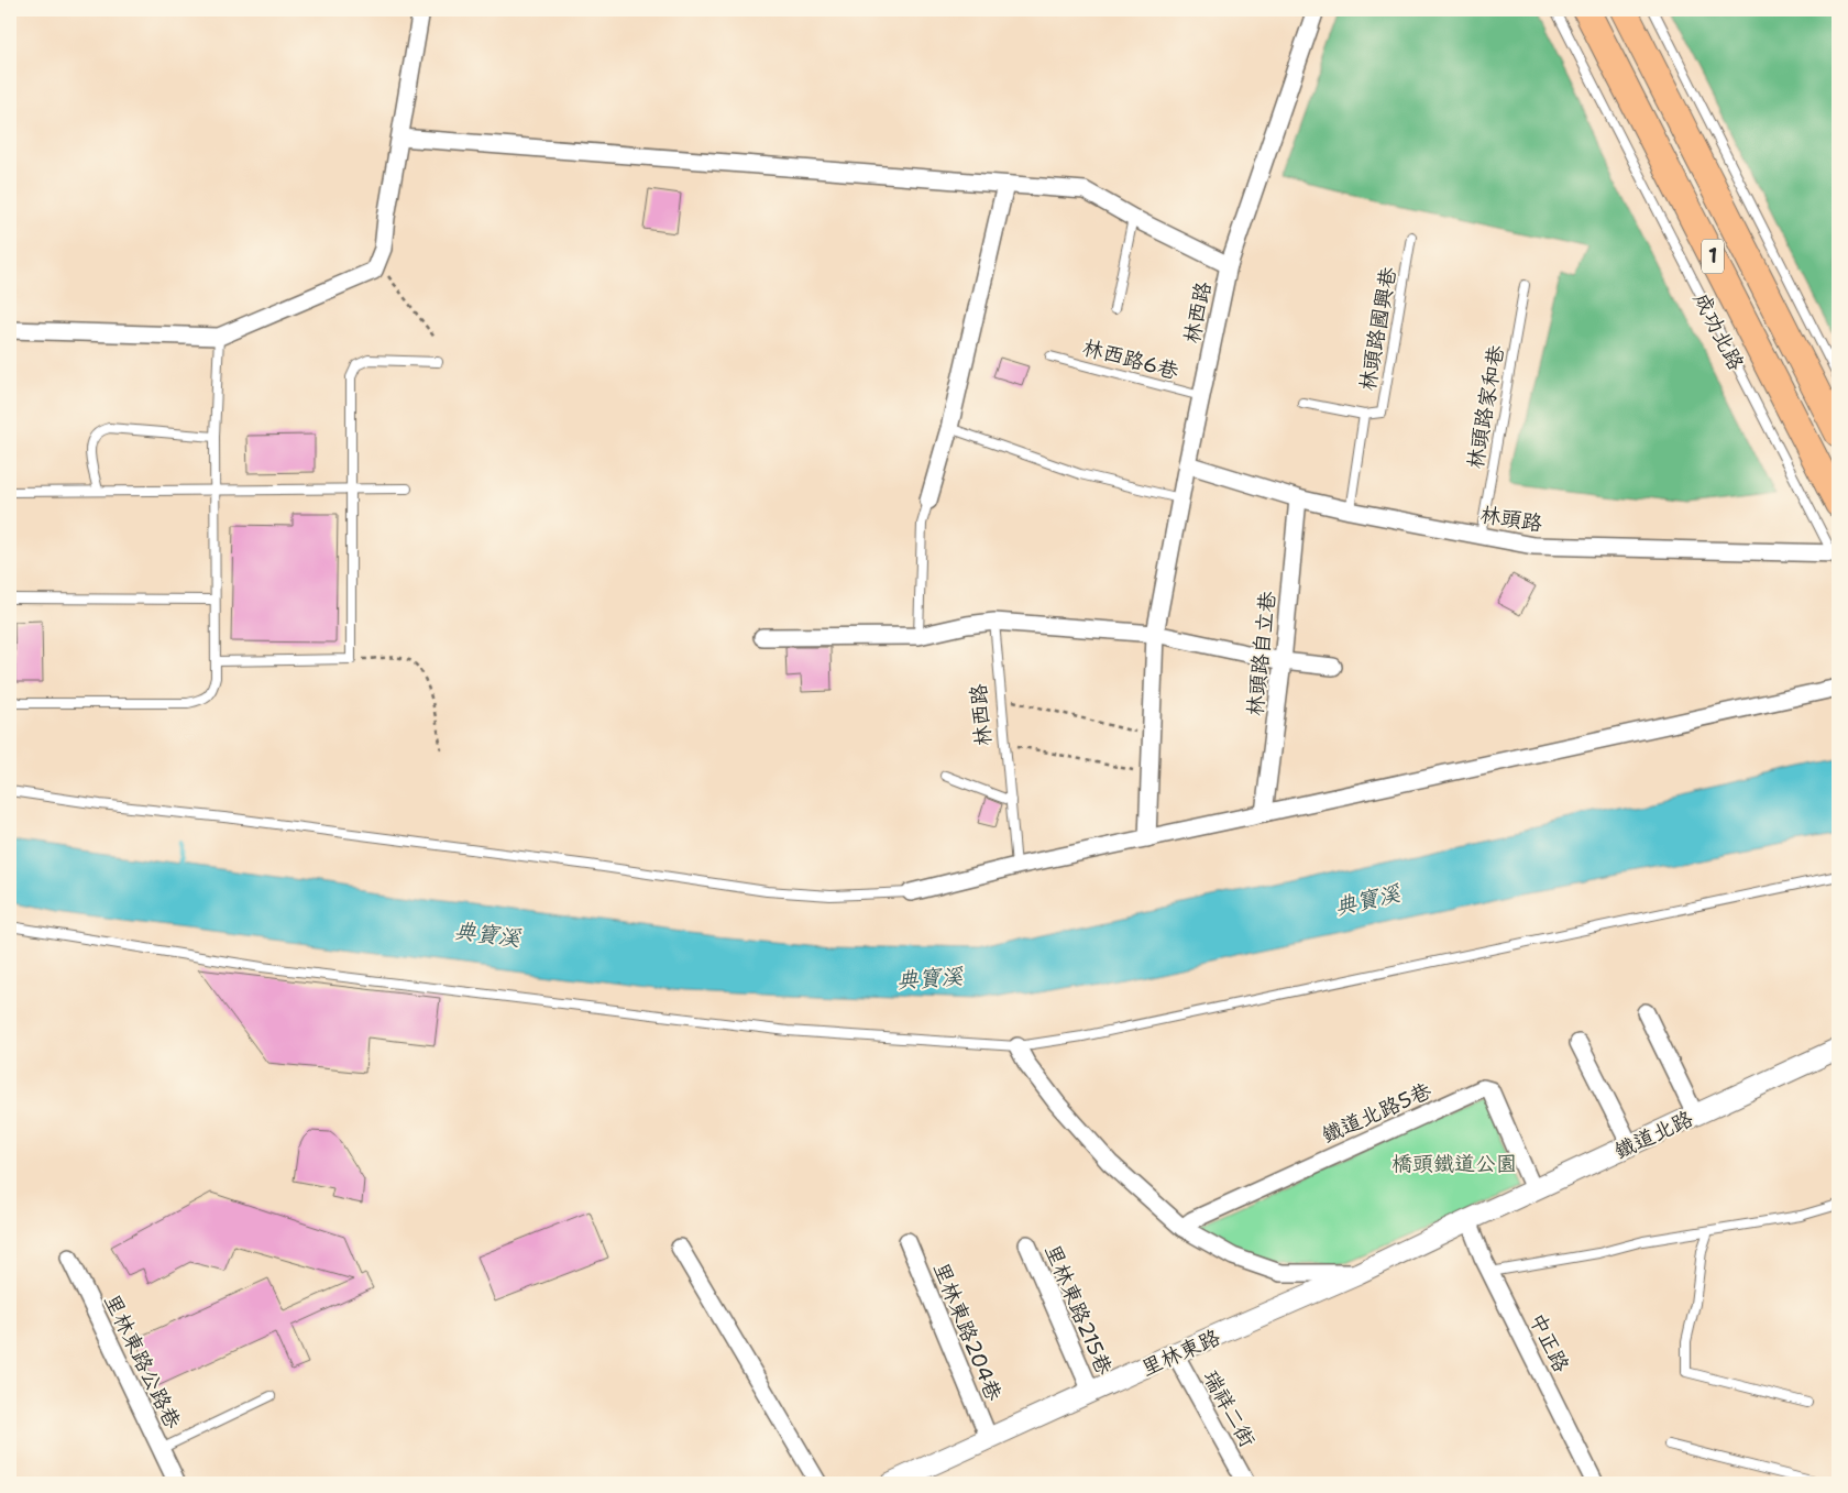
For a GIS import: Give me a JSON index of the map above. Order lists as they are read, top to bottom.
{
  "streets": {
    "main road": ["1", "成功北路"],
    "street": [
      "林西路",
      "林頭路",
      "林頭路自立巷",
      "鐵道北路5巷",
      "鐵道北路",
      "里林東路215巷",
      "里林東路204巷",
      "中正路",
      "里林東路",
      "里林東路公路巷",
      "瑞祥二街"
    ],
    "lane": ["林頭路國興巷", "林西路6巷", "林頭路家和巷"]
  },
  "crossings": [
    ["林西路", "林西路6巷"],
    ["林西路", "林頭路"],
    ["林頭路國興巷", "林頭路"],
    ["成功北路", "林頭路"],
    ["林頭路家和巷", "林頭路"],
    ["林頭路", "林頭路自立巷"],
    ["鐵道北路5巷", "鐵道北路"],
    ["鐵道北路", "中正路"],
    ["鐵道北路", "里林東路"],
    ["里林東路215巷", "里林東路"],
    ["里林東路204巷", "里林東路"],
    ["中正路", "里林東路"],
    ["里林東路", "瑞祥二街"]
  ],
  "water": ["典寶溪"],
  "parks": ["橋頭鐵道公園"]
}
